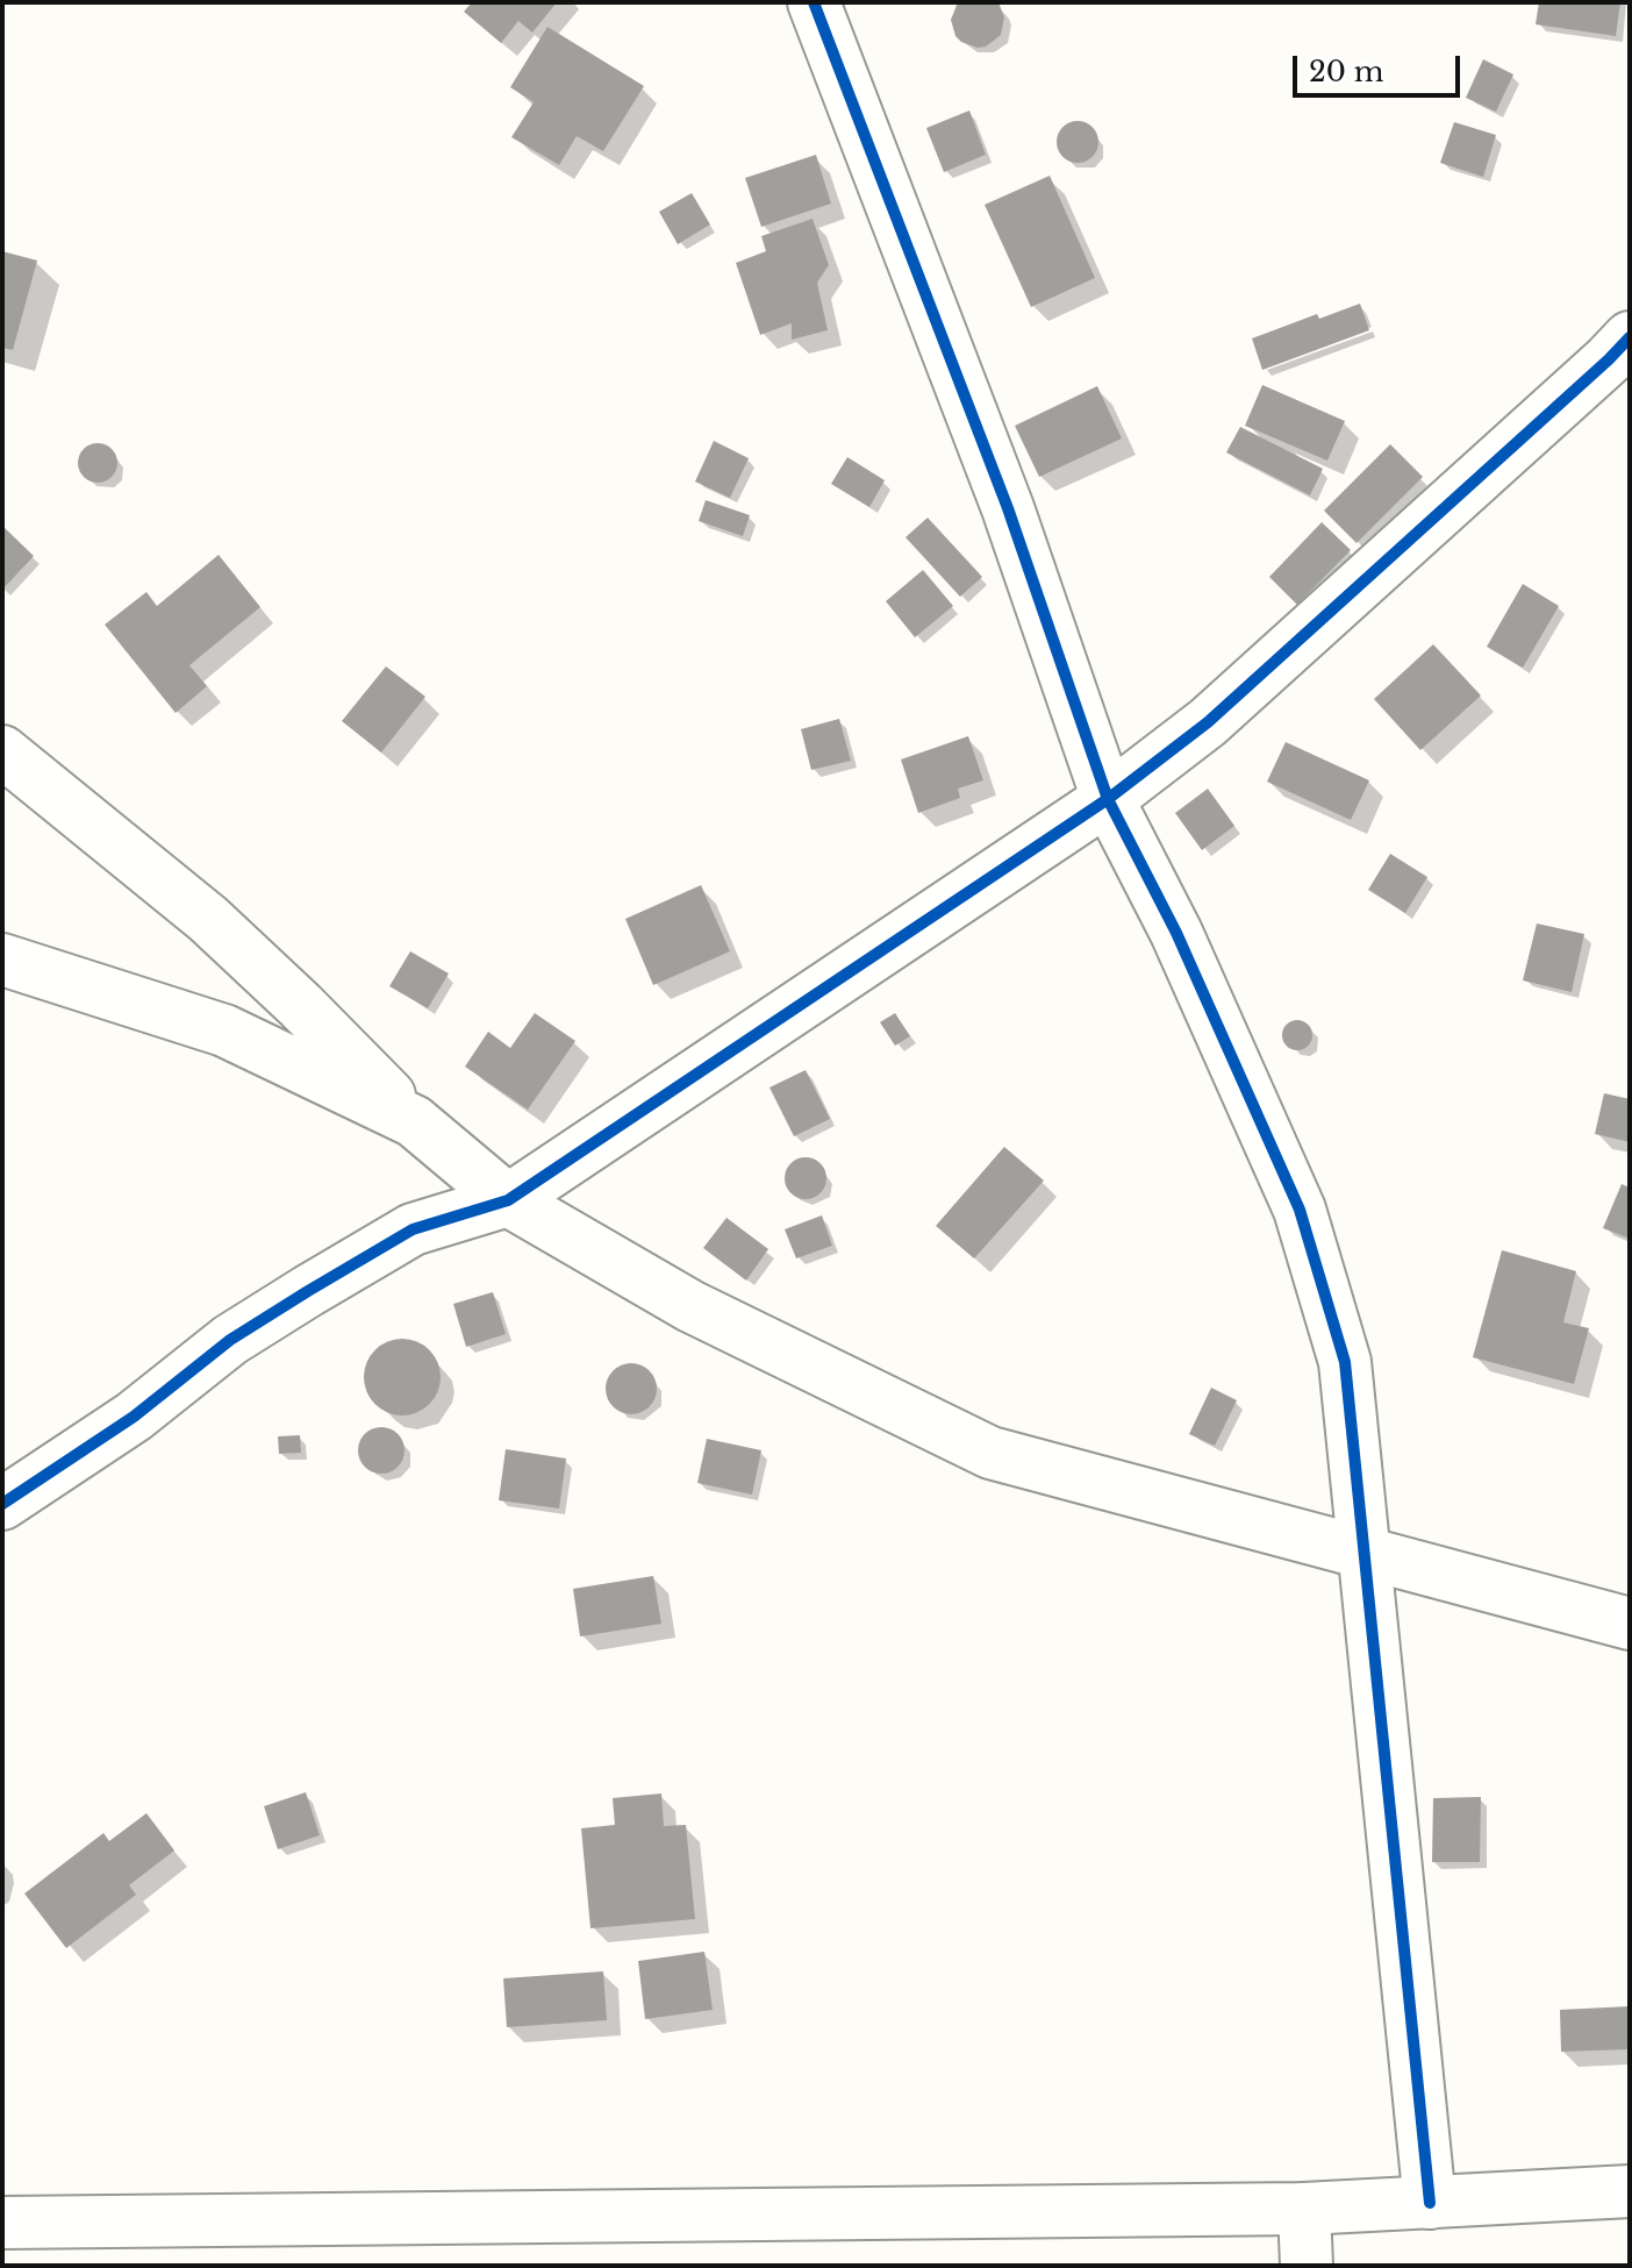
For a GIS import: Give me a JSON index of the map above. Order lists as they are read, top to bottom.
{
  "scale_bar": "20 m"
}
